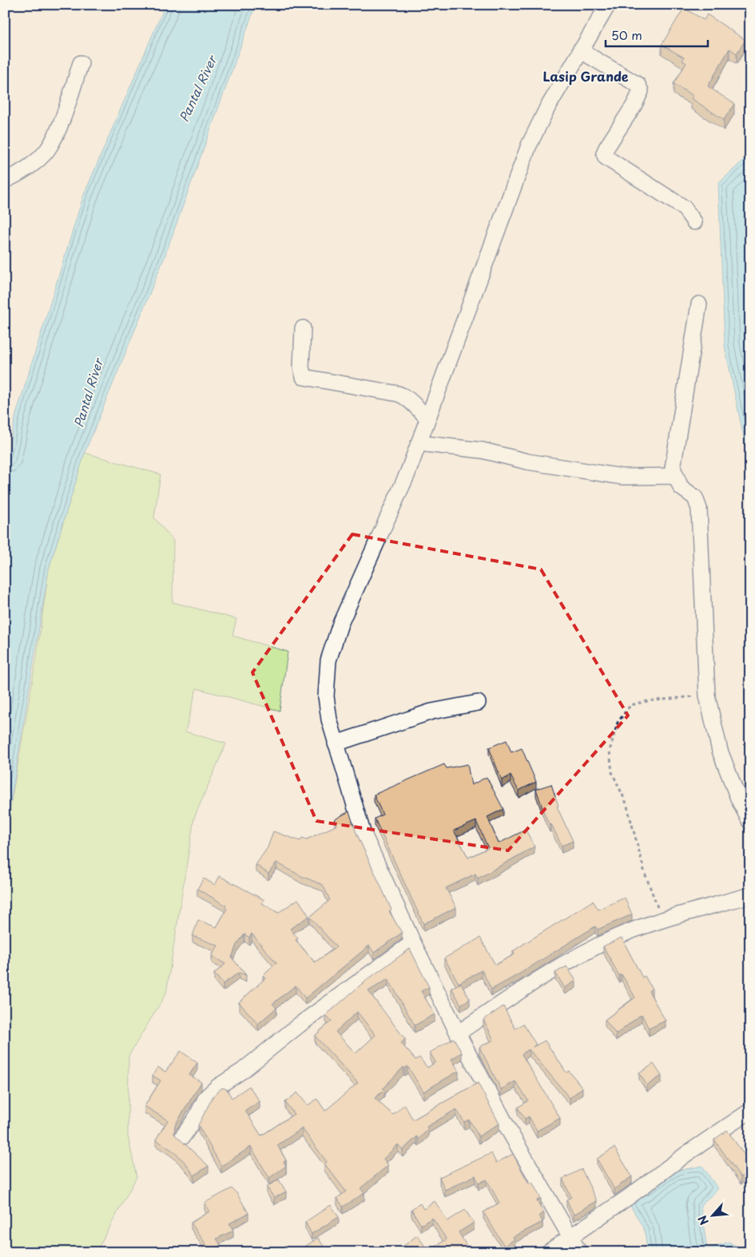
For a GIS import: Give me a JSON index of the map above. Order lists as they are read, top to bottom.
{
  "districts": ["Lasip Grande"],
  "water": ["Pantal River"],
  "scale_bar": "50 m",
  "north": "bottom left"
}
